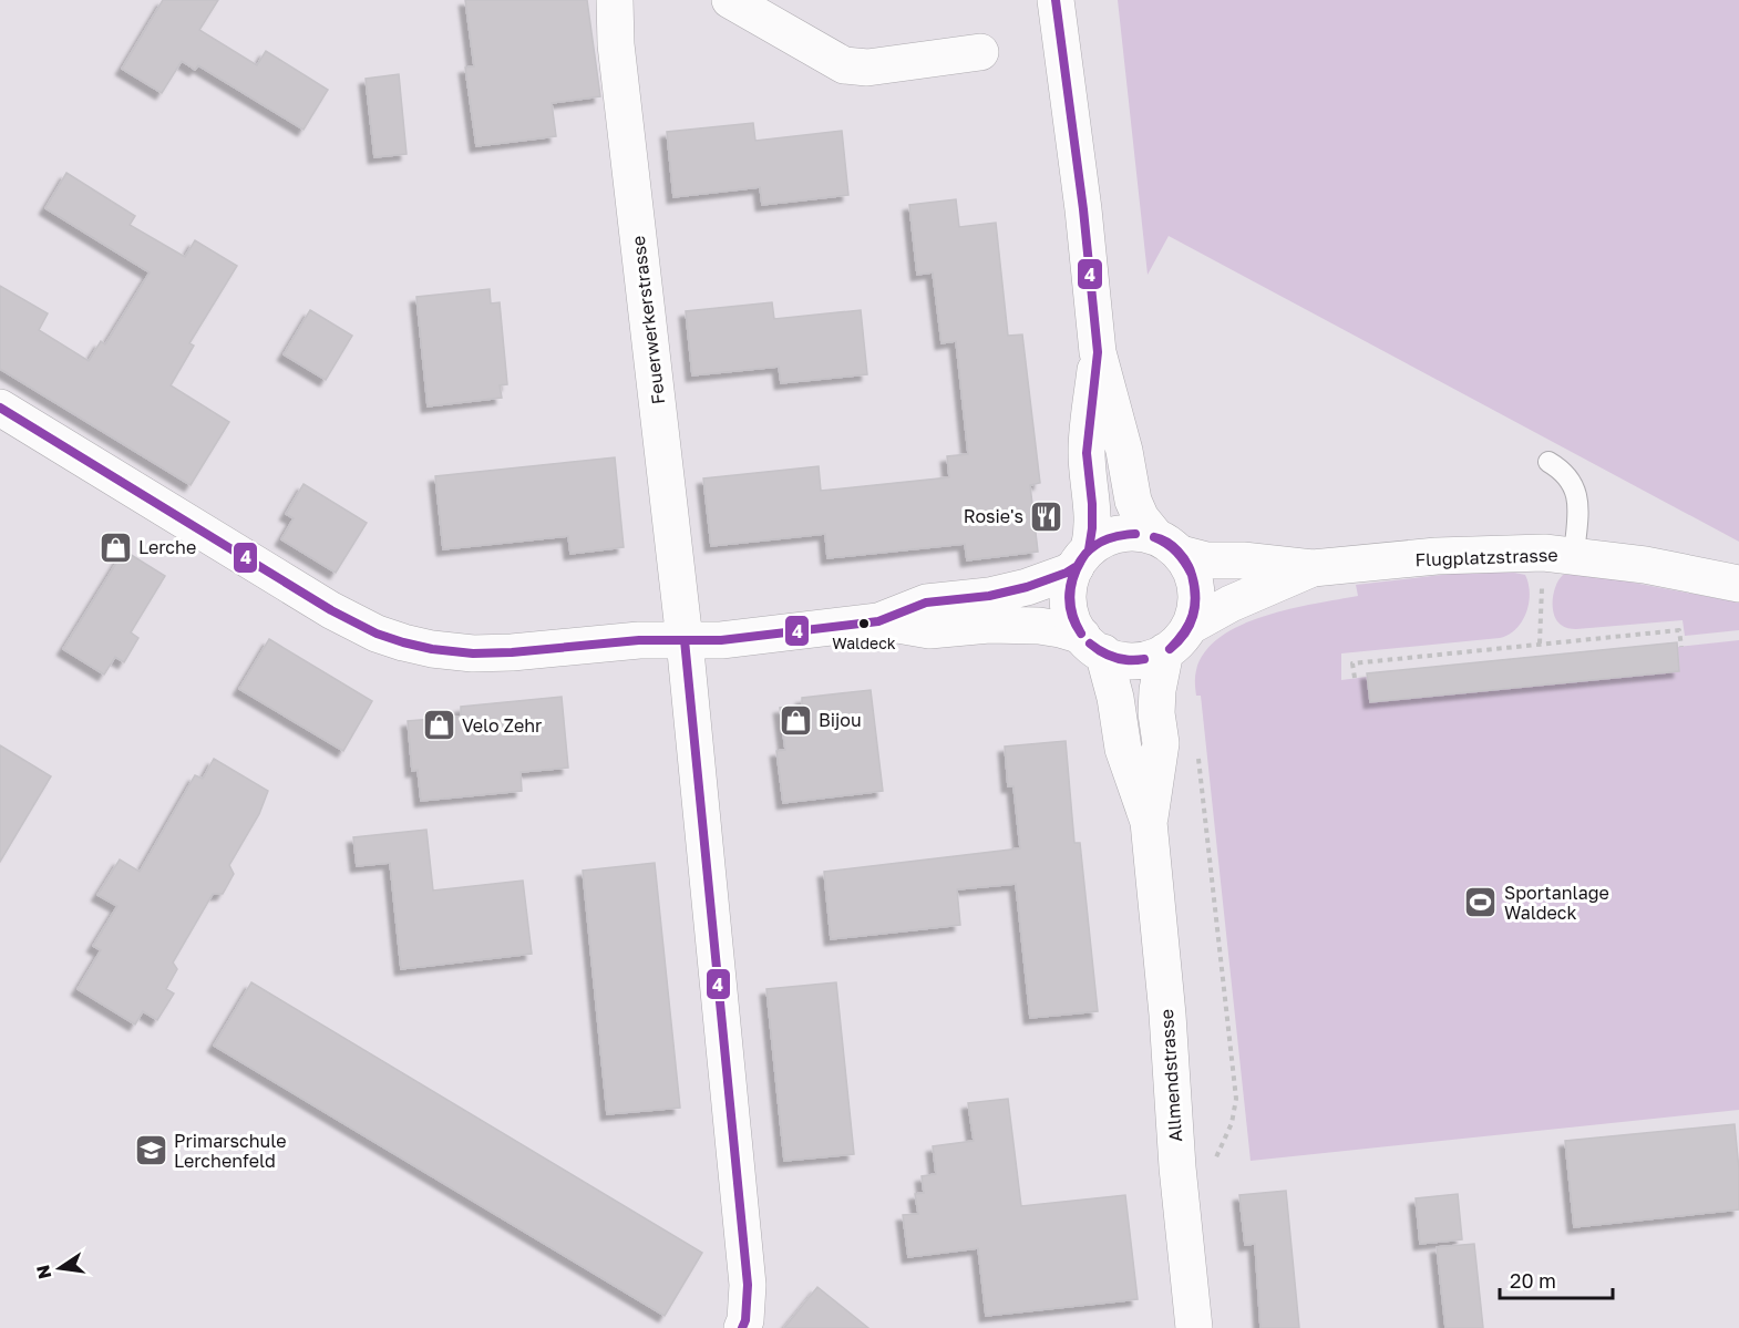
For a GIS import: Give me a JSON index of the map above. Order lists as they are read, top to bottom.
{
  "streets": {
    "street": ["Feuerwerkerstrasse", "Flugplatzstrasse", "Allmendstrasse"]
  },
  "crossings": [
    ["Flugplatzstrasse", "Allmendstrasse"]
  ],
  "places": {
    "restaurant": ["Rosie's"],
    "shop": ["Lerche", "Bijou", "Velo Zehr"],
    "other": ["Waldeck"],
    "sports": ["Sportanlage Waldeck"],
    "school or university": ["Primarschule Lerchenfeld"]
  },
  "lines": ["transit line 4"],
  "scale_bar": "20 m",
  "north": "left"
}
